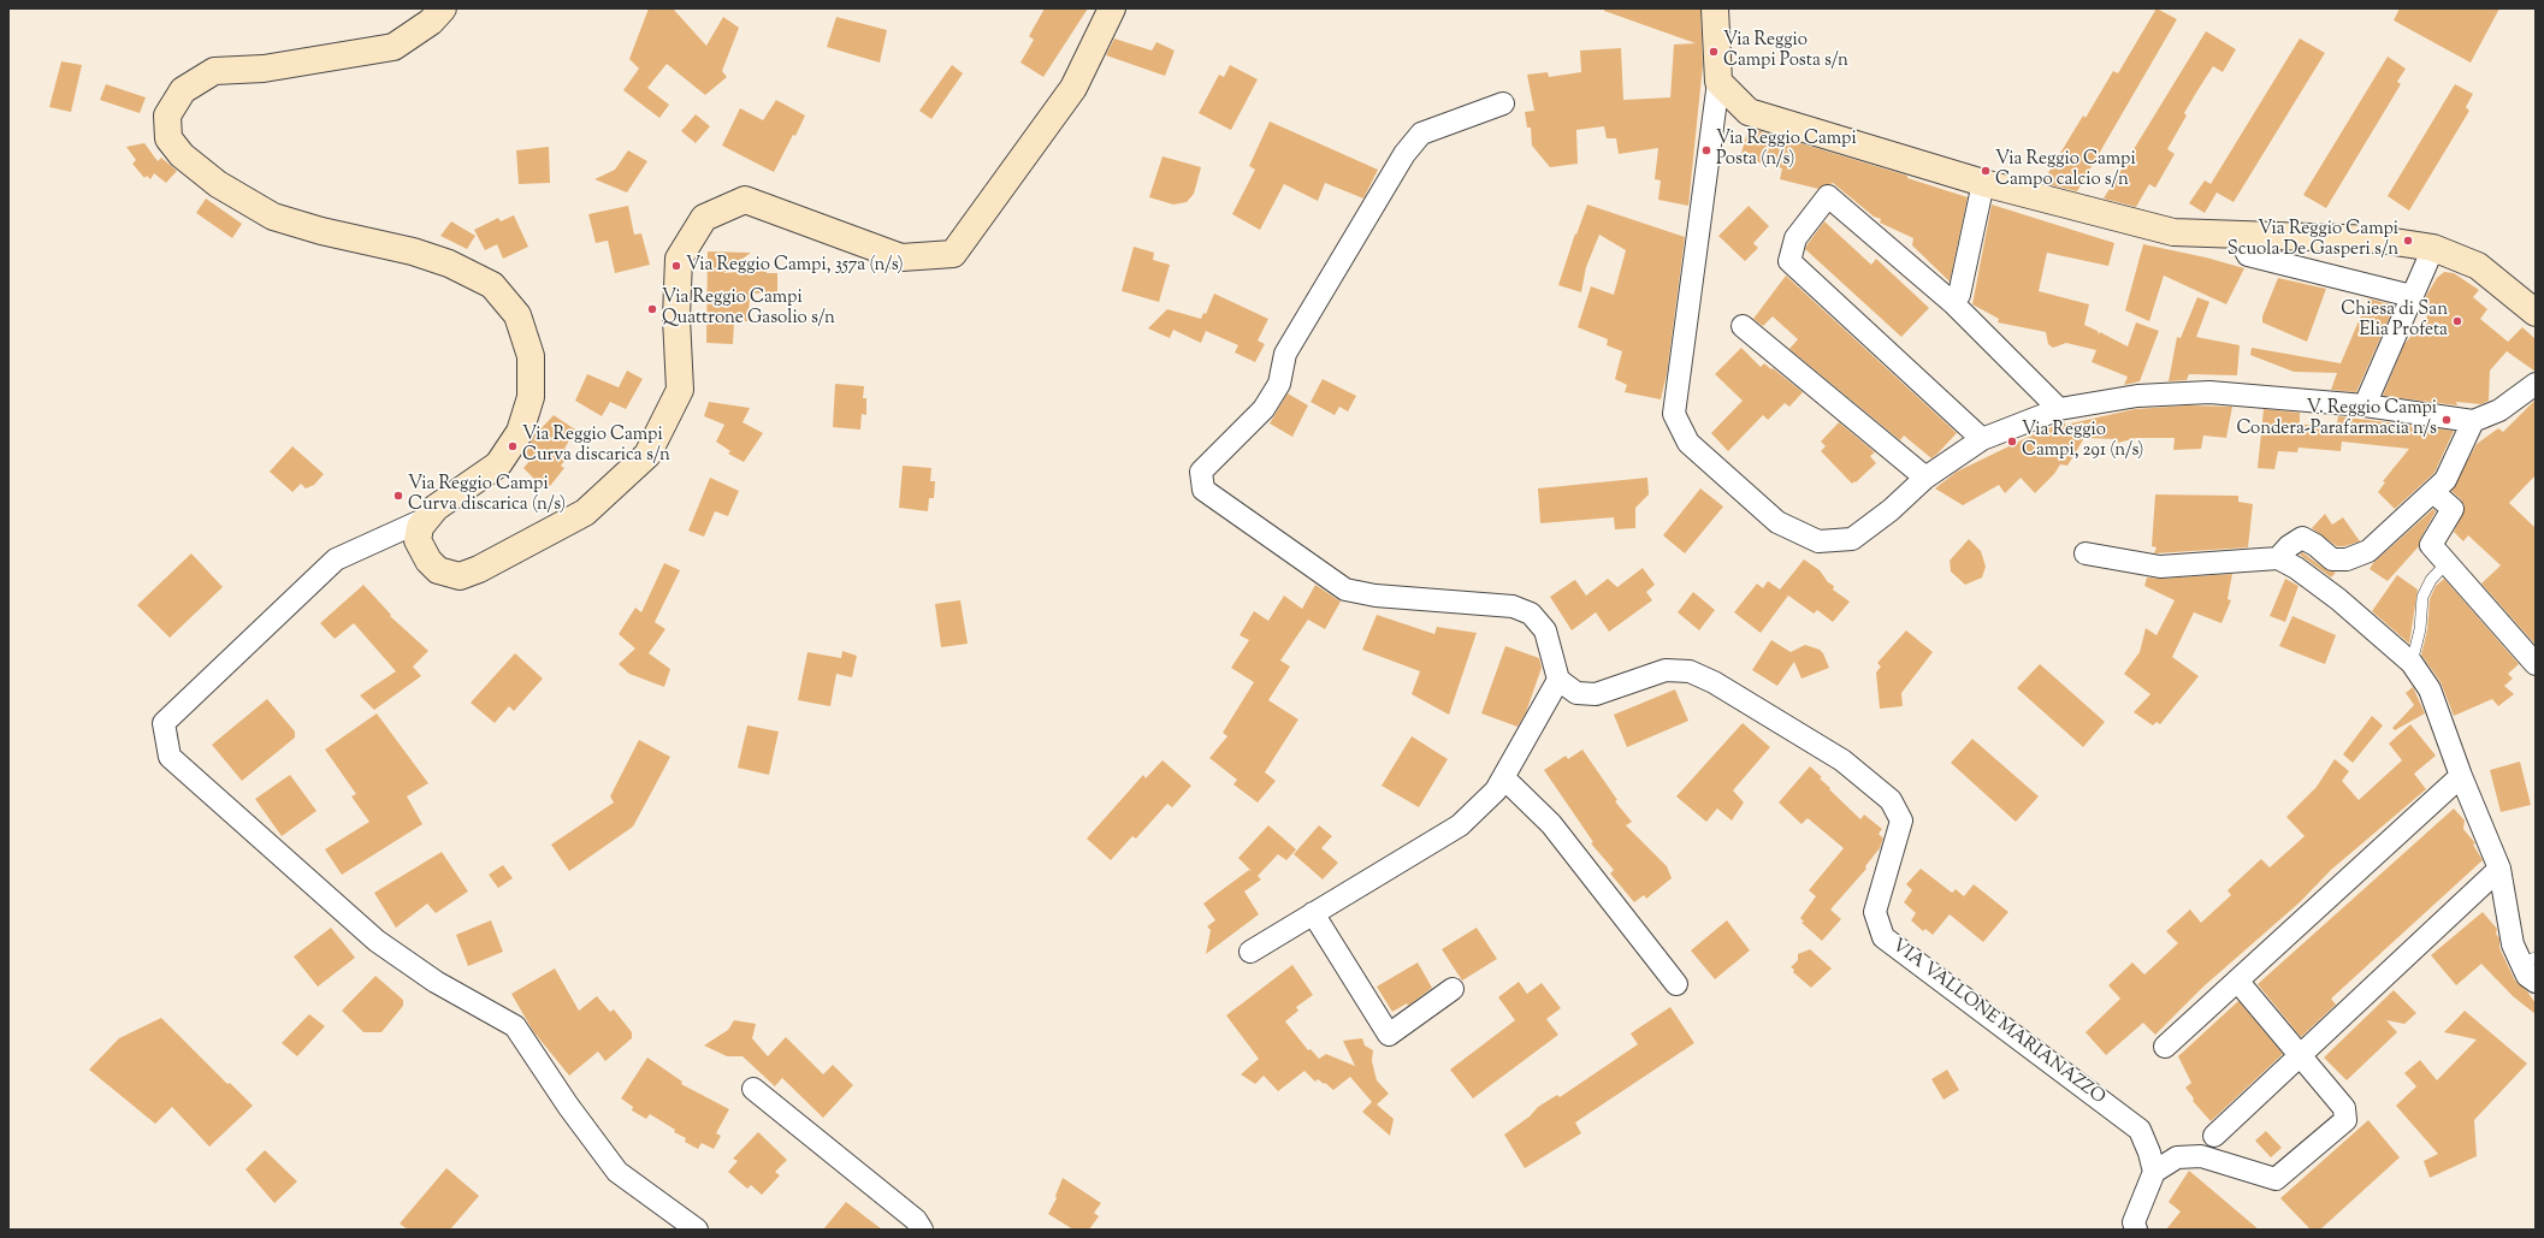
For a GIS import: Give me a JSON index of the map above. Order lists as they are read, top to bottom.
{
  "streets": {
    "street": ["VIA VALLONE MARIANAZZO"]
  },
  "places": [
    "Via Reggio Campi Posta s/n",
    "Via Reggio Campi Posta (n/s)",
    "Via Reggio Campi Campo calcio s/n",
    "Via Reggio Campi Scuola De Gasperi s/n",
    "Via Reggio Campi, 357a (n/s)",
    "Via Reggio Campi Quattrone Gasolio s/n",
    "Chiesa di San Elia Profeta",
    "V. Reggio Campi Condera-Parafarmacia n/s",
    "Via Reggio Campi, 291 (n/s)",
    "Via Reggio Campi Curva discarica s/n",
    "Via Reggio Campi Curva discarica (n/s)"
  ]
}
